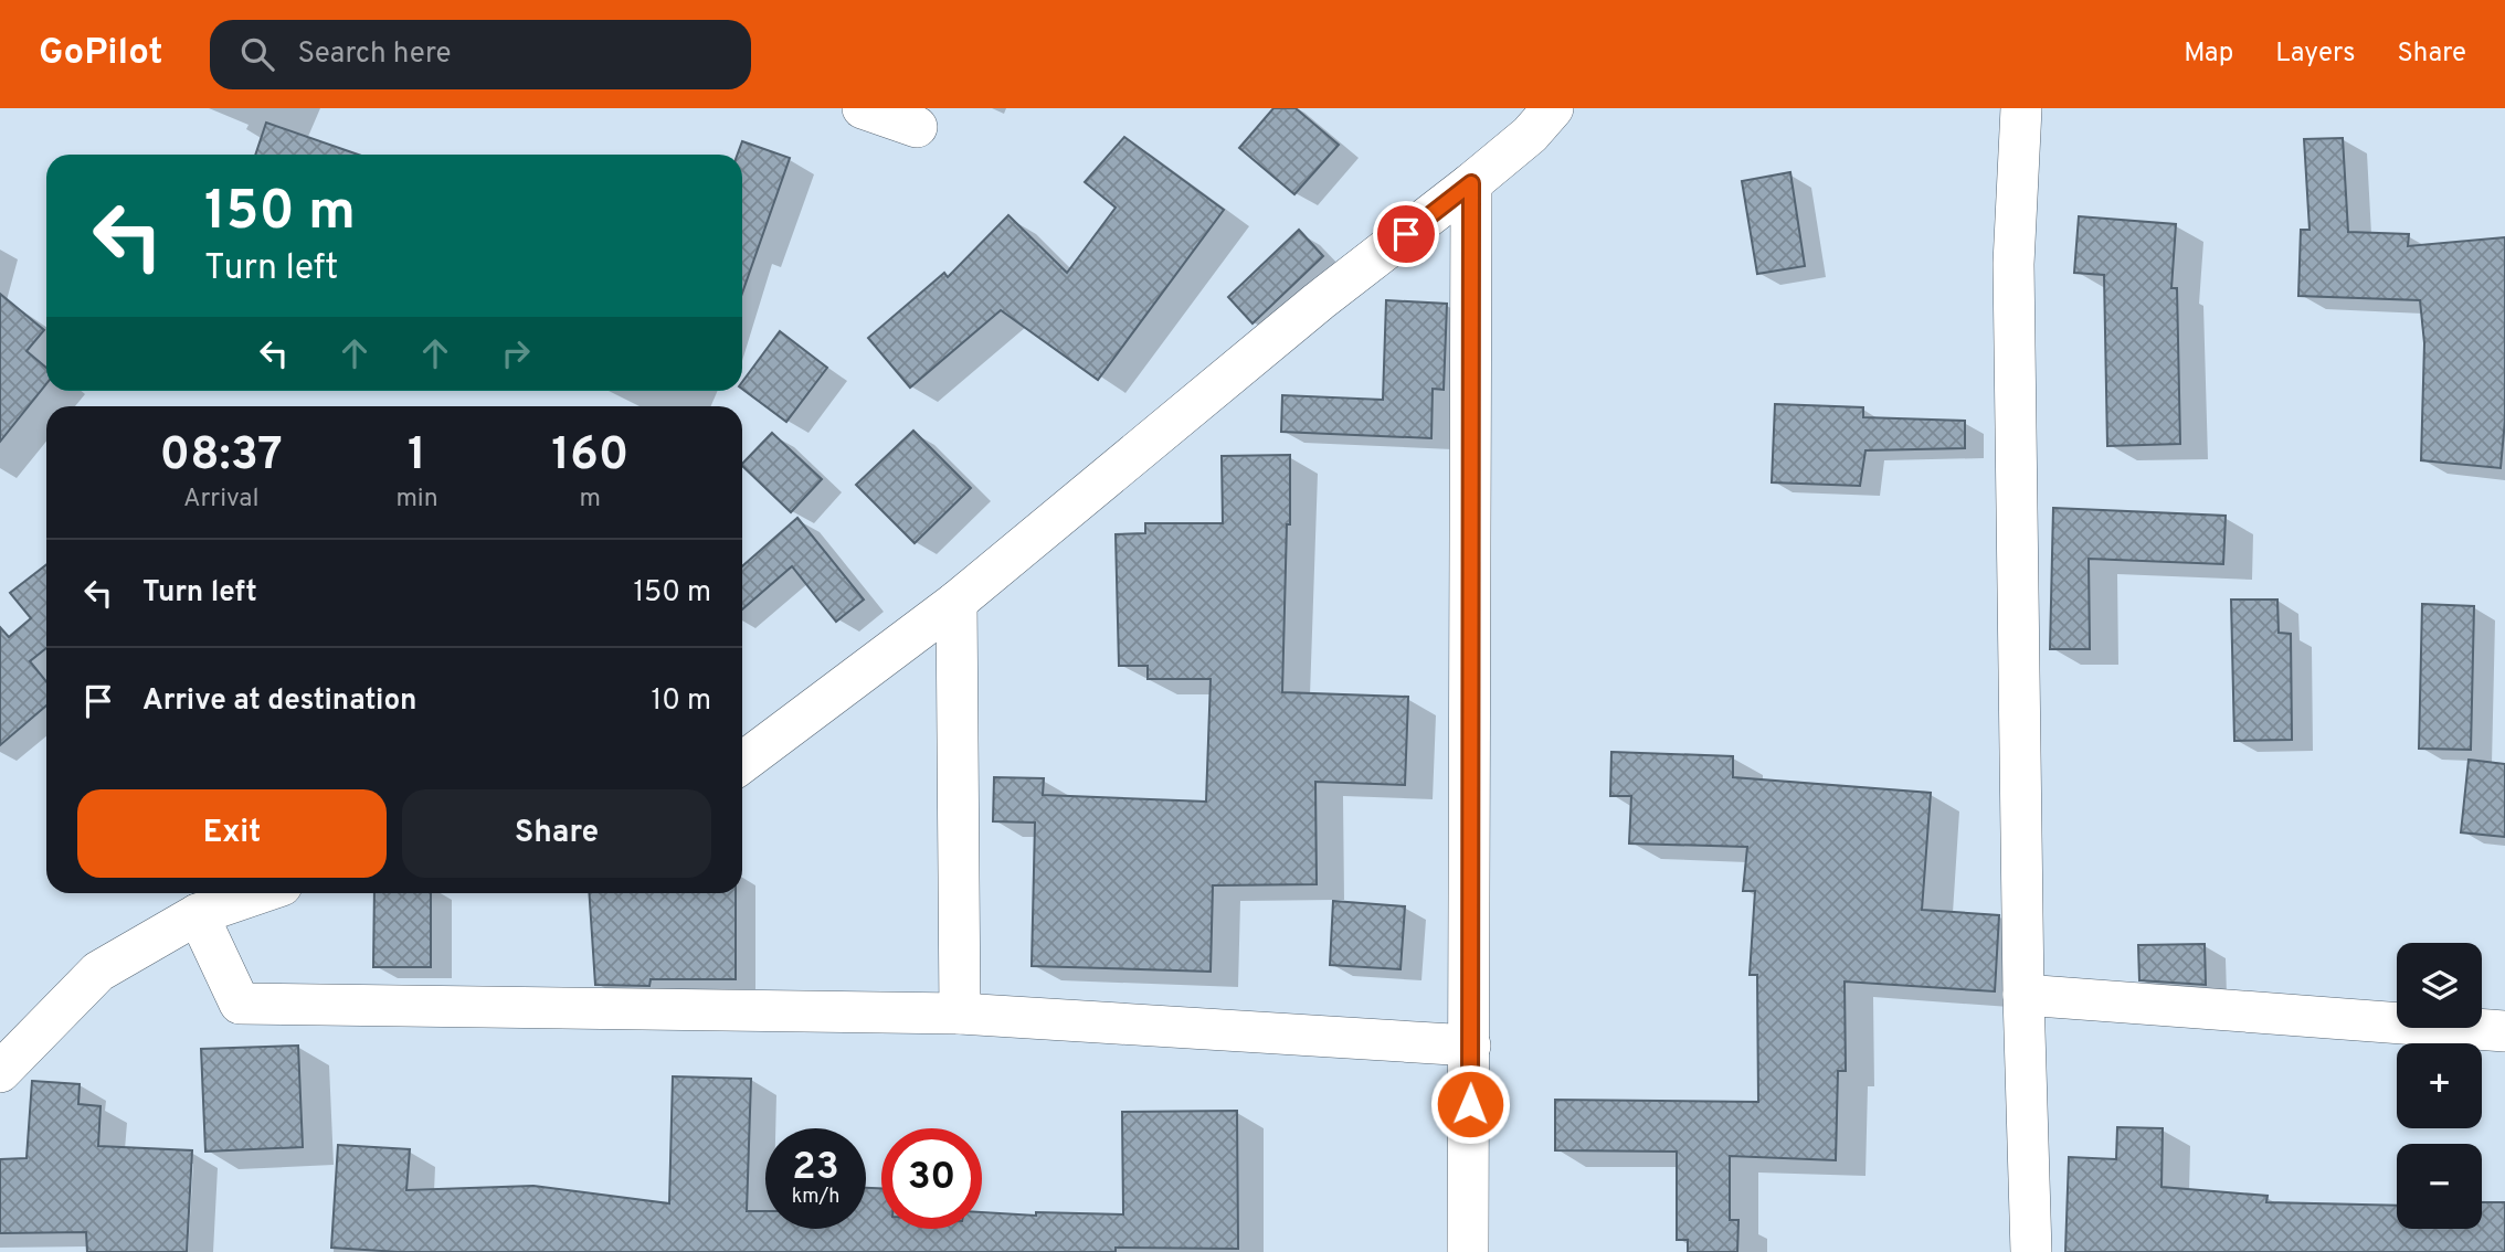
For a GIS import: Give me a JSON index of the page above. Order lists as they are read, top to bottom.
{
  "page": {
    "header": "GoPilot",
    "search": "Search here",
    "nav": ["Map", "Layers", "Share"],
    "turn": ["150 m", "Turn left"],
    "eta": [
      "08:37",
      "Arrival",
      "1",
      "min",
      "160",
      "m"
    ],
    "list": [
      {
        "name": "Turn left",
        "value": "150 m"
      },
      {
        "name": "Arrive at destination",
        "value": "10 m"
      }
    ],
    "buttons": ["Exit", "Share"],
    "map_buttons": ["+", "−"],
    "speed": "23 km/h",
    "limit": "30"
  }
}
